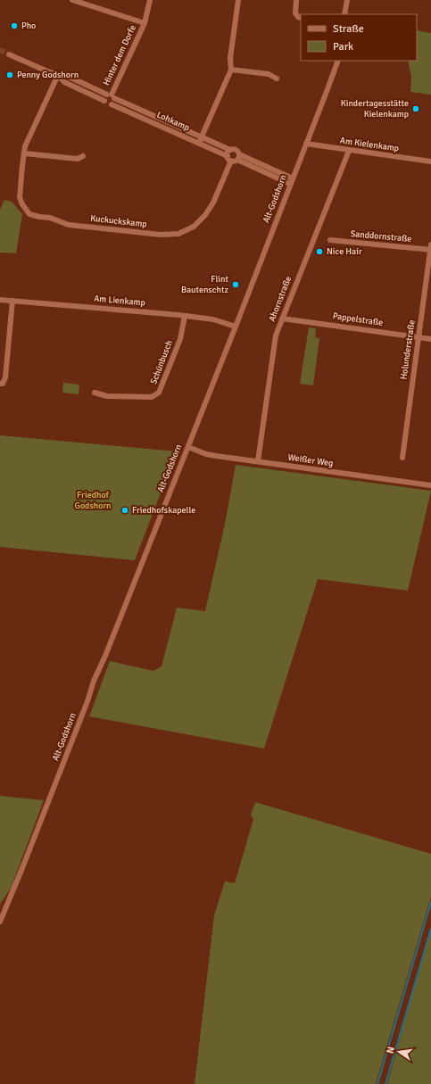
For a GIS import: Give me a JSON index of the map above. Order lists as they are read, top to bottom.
{
  "streets": {
    "street": [
      "Hinter dem Dorfe",
      "Lohkamp",
      "Am Kielenkamp",
      "Alt-Godshorn",
      "Kuckuckskamp",
      "Sanddornstraße",
      "Ahornstraße",
      "Am Lienkamp",
      "Pappelstraße",
      "Holunderstraße",
      "Schünbusch",
      "Weißer Weg"
    ]
  },
  "crossings": [
    ["Hinter dem Dorfe", "Lohkamp"],
    ["Lohkamp", "Alt-Godshorn"],
    ["Lohkamp", "Kuckuckskamp"],
    ["Am Kielenkamp", "Alt-Godshorn"],
    ["Am Kielenkamp", "Ahornstraße"],
    ["Alt-Godshorn", "Am Lienkamp"],
    ["Alt-Godshorn", "Weißer Weg"],
    ["Sanddornstraße", "Holunderstraße"],
    ["Ahornstraße", "Pappelstraße"],
    ["Ahornstraße", "Weißer Weg"],
    ["Am Lienkamp", "Schünbusch"],
    ["Pappelstraße", "Holunderstraße"]
  ],
  "parks": ["Friedhof Godshorn"],
  "places": [
    "Pho",
    "Penny Godshorn",
    "Kindertagesstätte Kielenkamp",
    "Nice Hair",
    "Flint Bautenschtz",
    "Friedhofskapelle"
  ],
  "legend": ["Straße", "Park"],
  "north": "left"
}
